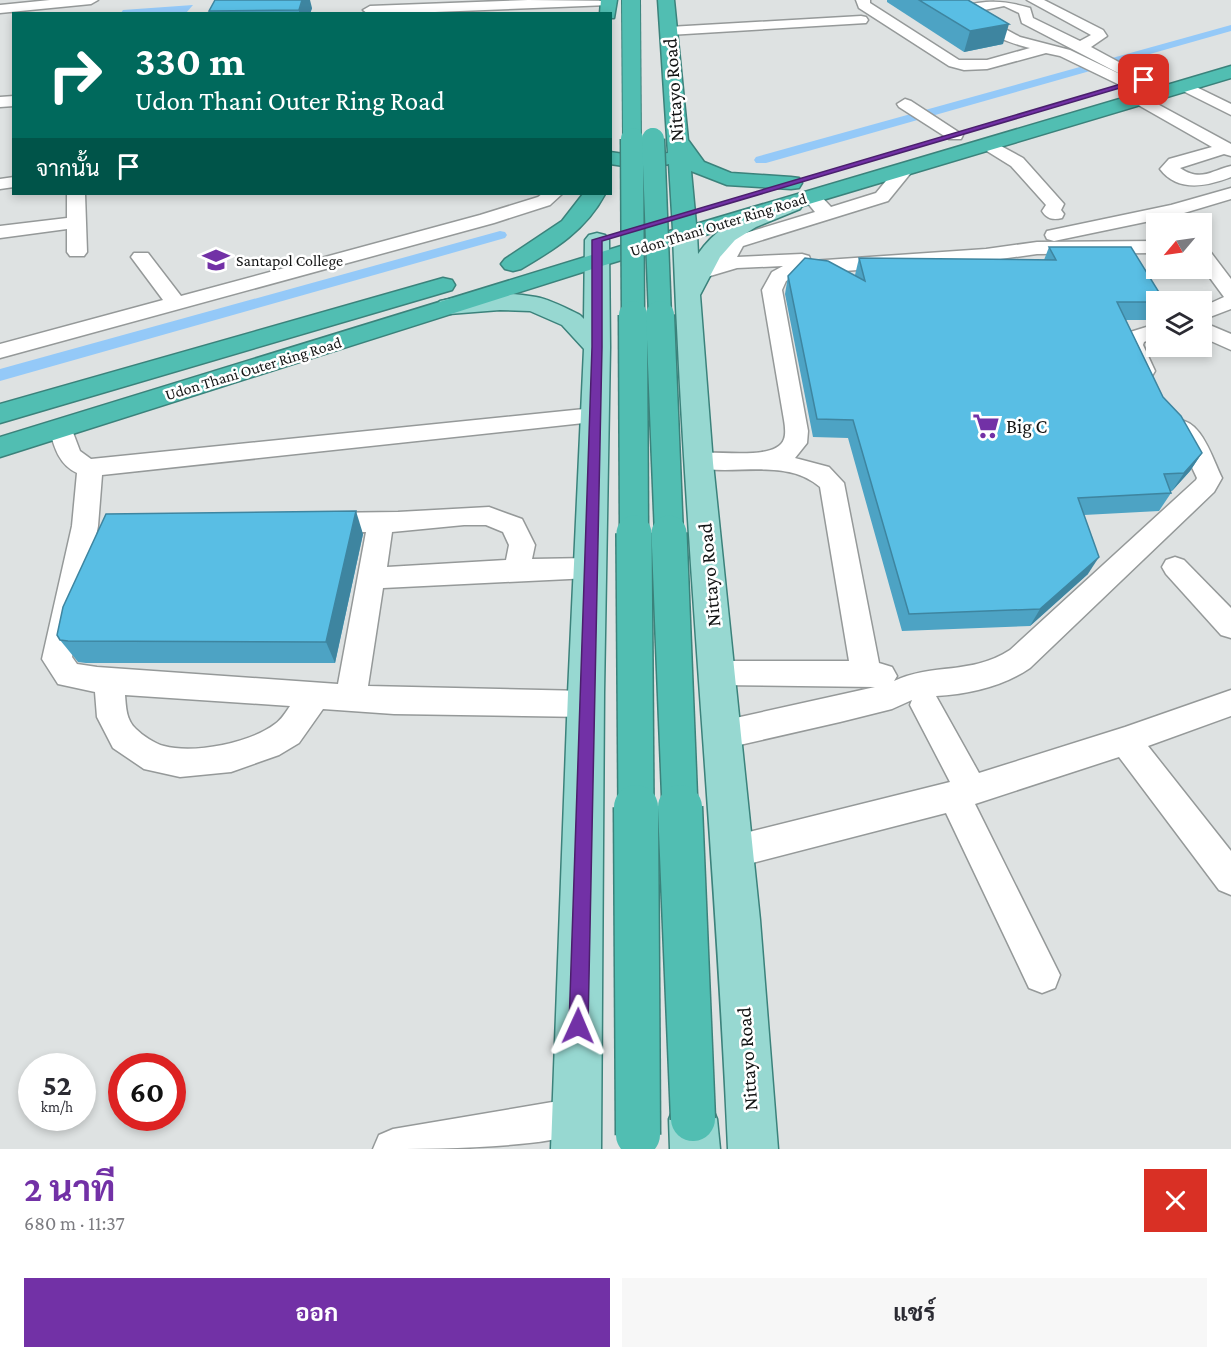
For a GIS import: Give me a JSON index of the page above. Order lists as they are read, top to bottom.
{
  "streets": {
    "highway": ["Nittayo Road", "Udon Thani Outer Ring Road"]
  },
  "crossings": [
    ["Nittayo Road", "Udon Thani Outer Ring Road"]
  ],
  "places": {
    "school or university": ["Santapol College"],
    "supermarket": ["Big C"]
  },
  "north": "bottom left",
  "page": {
    "turn": ["330 m", "Udon Thani Outer Ring Road"],
    "then": "จากนั้น",
    "speed": "52 km/h",
    "limit": "60",
    "heading": ["2 นาที", "680 m · 11:37"],
    "buttons": ["ออก", "แชร์"]
  }
}
